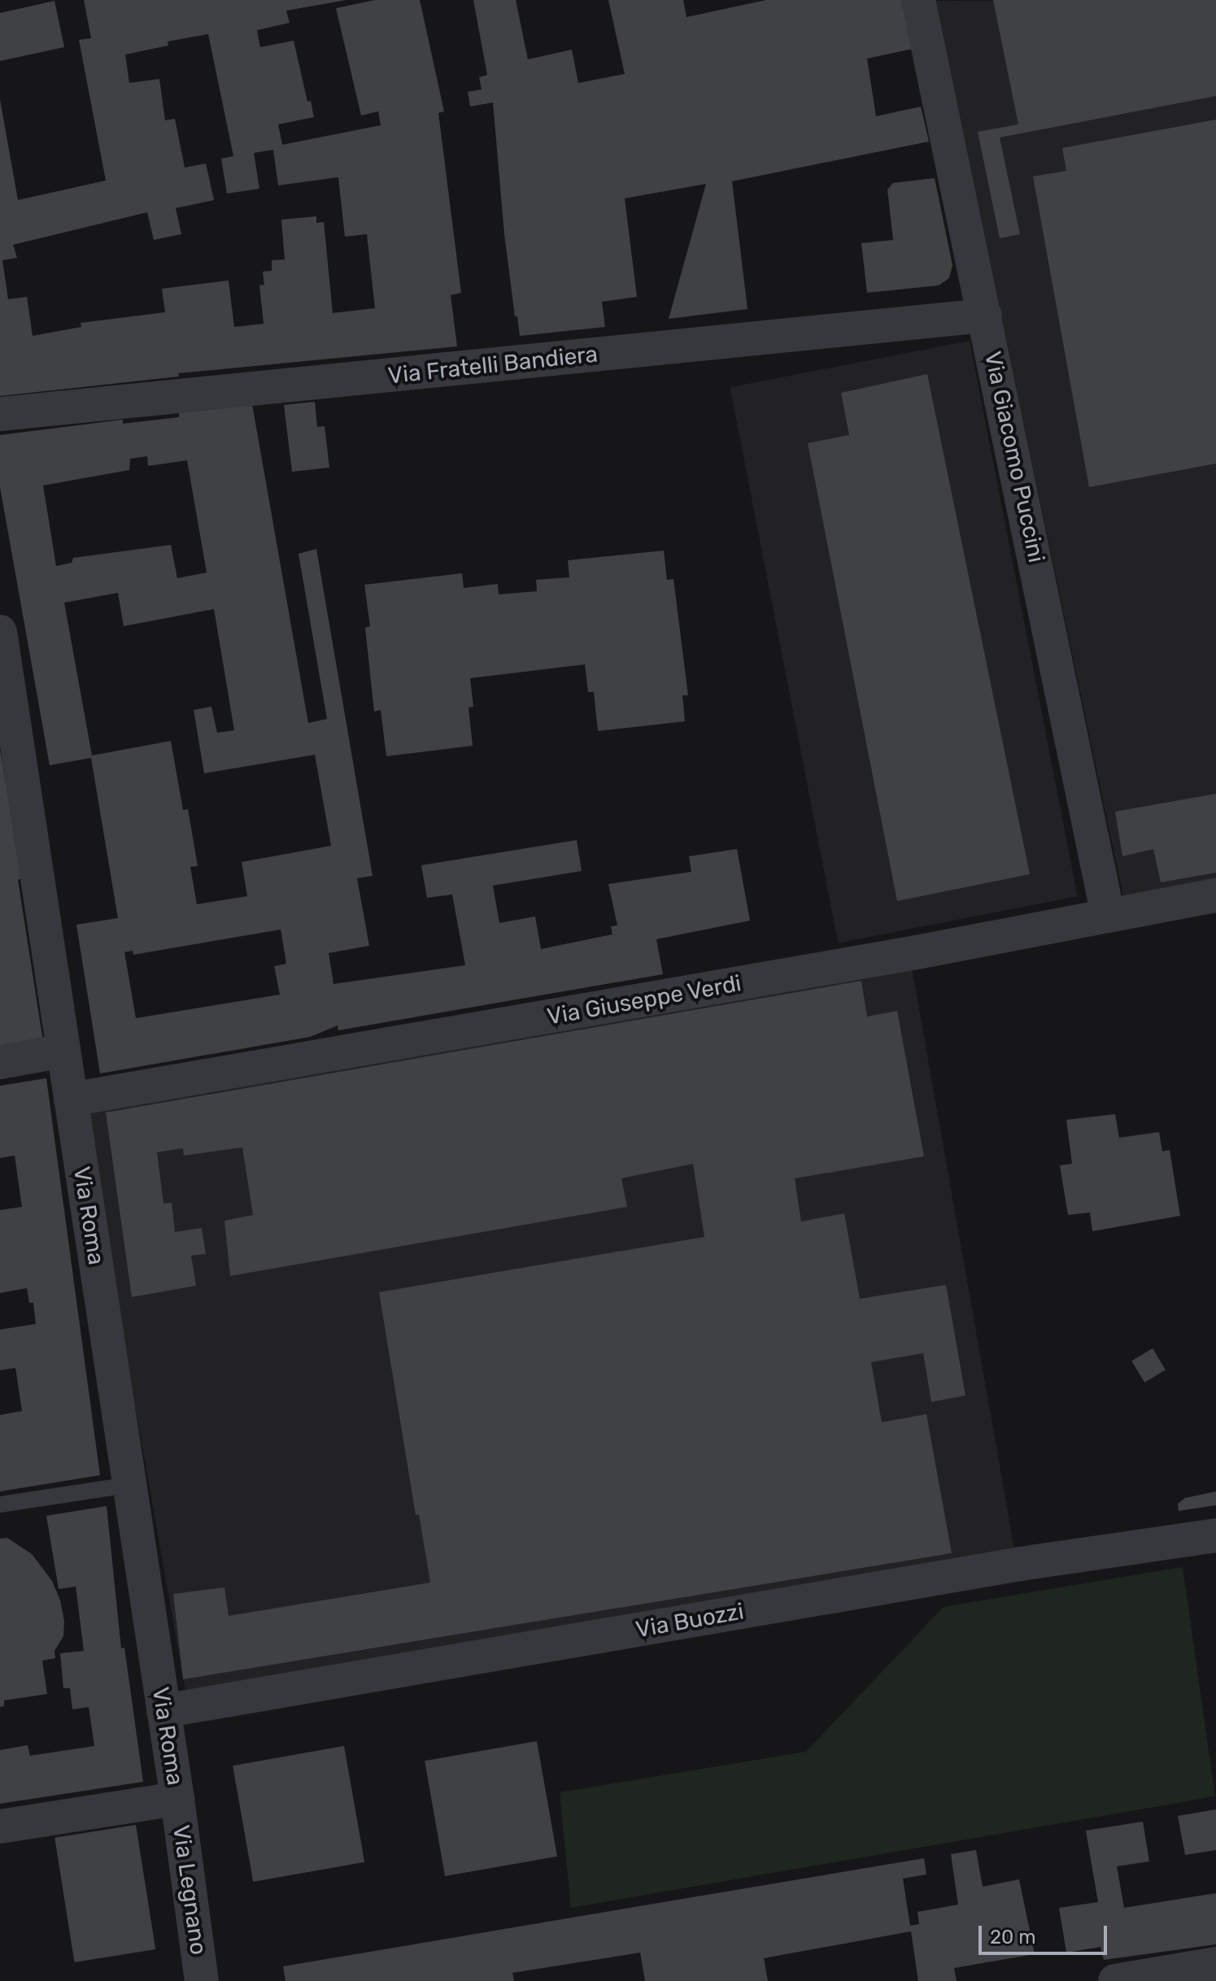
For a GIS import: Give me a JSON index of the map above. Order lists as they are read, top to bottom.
{
  "streets": {
    "street": [
      "Via Fratelli Bandiera",
      "Via Giacomo Puccini",
      "Via Giuseppe Verdi",
      "Via Roma",
      "Via Buozzi",
      "Via Legnano"
    ]
  },
  "crossings": [
    ["Via Fratelli Bandiera", "Via Giacomo Puccini"],
    ["Via Giacomo Puccini", "Via Giuseppe Verdi"],
    ["Via Giuseppe Verdi", "Via Roma"],
    ["Via Roma", "Via Buozzi"],
    ["Via Roma", "Via Legnano"]
  ],
  "scale_bar": "20 m"
}
